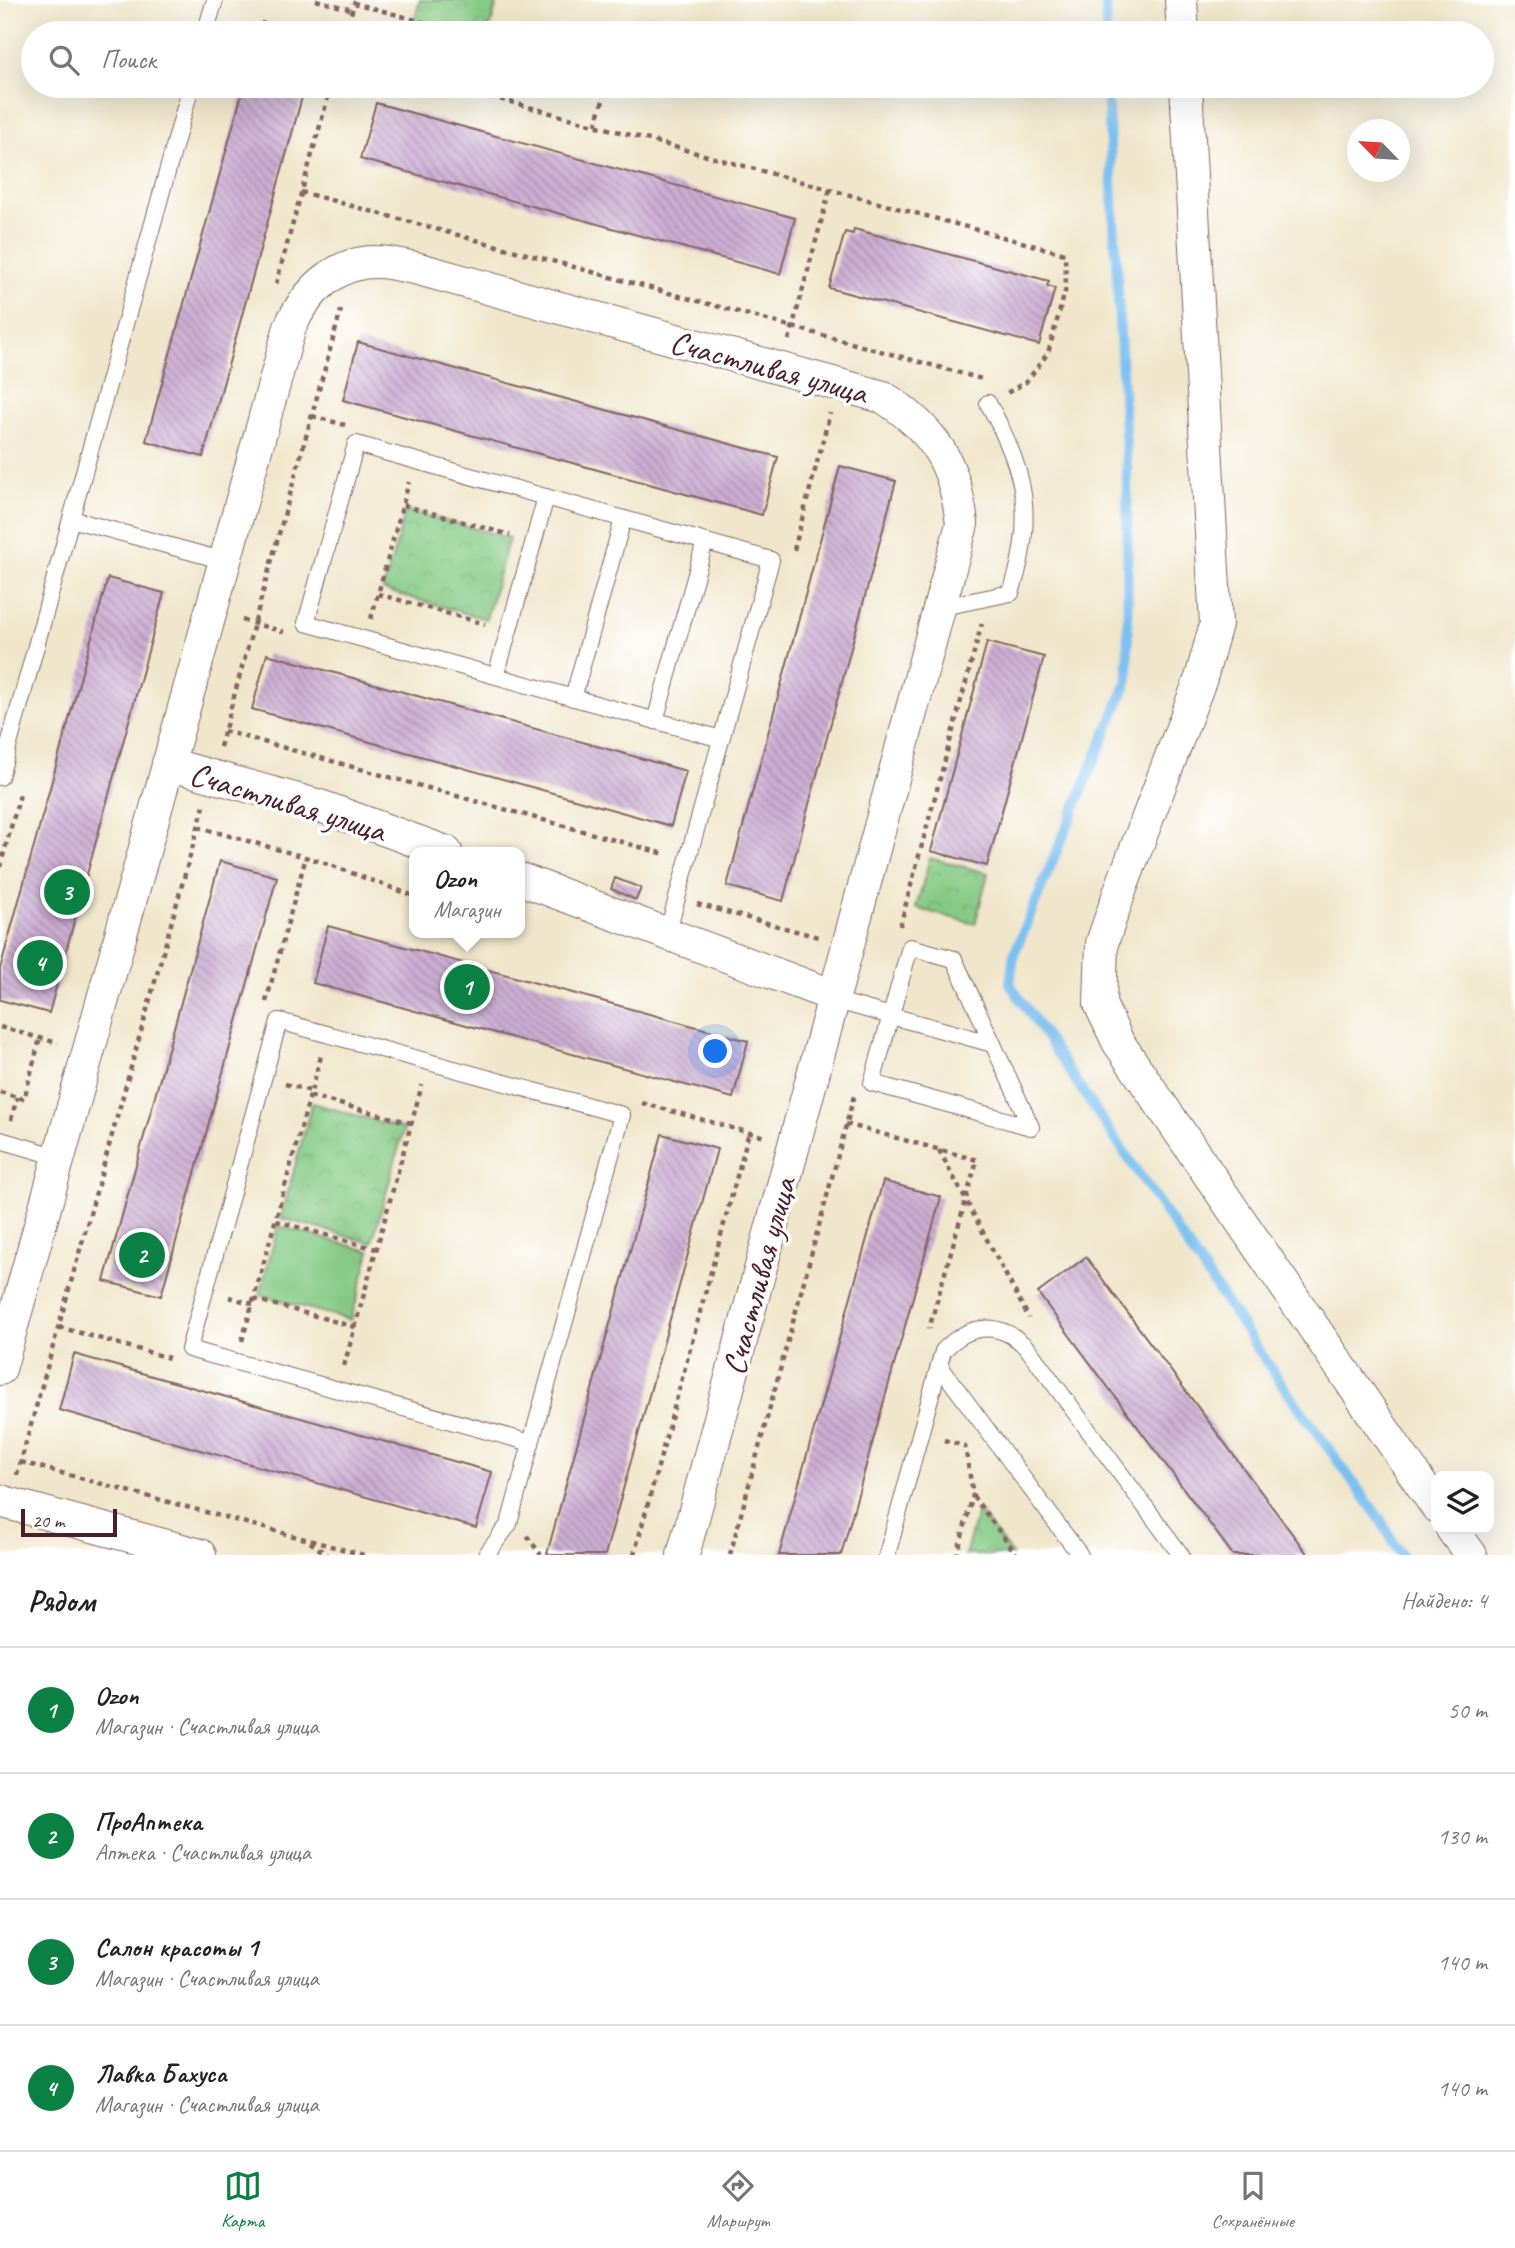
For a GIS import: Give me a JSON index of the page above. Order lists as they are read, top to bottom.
{
  "streets": {
    "street": ["Счастливая улица"]
  },
  "scale_bar": "20 m",
  "north": "top left",
  "page": {
    "search": "Поиск",
    "popup": ["Ozon", "Магазин"],
    "pins": [
      "3",
      "4",
      "1",
      "2"
    ],
    "scale": "20 m",
    "heading": ["Рядом", "Найдено: 4"],
    "list": [
      {
        "mark": "1",
        "name": "Ozon",
        "note": "Магазин · Счастливая улица",
        "value": "50 m"
      },
      {
        "mark": "2",
        "name": "ПроАптека",
        "note": "Аптека · Счастливая улица",
        "value": "130 m"
      },
      {
        "mark": "3",
        "name": "Салон красоты 1",
        "note": "Магазин · Счастливая улица",
        "value": "140 m"
      },
      {
        "mark": "4",
        "name": "Лавка Бахуса",
        "note": "Магазин · Счастливая улица",
        "value": "140 m"
      }
    ],
    "nav": ["Карта", "Маршрут", "Сохранённые"]
  }
}
